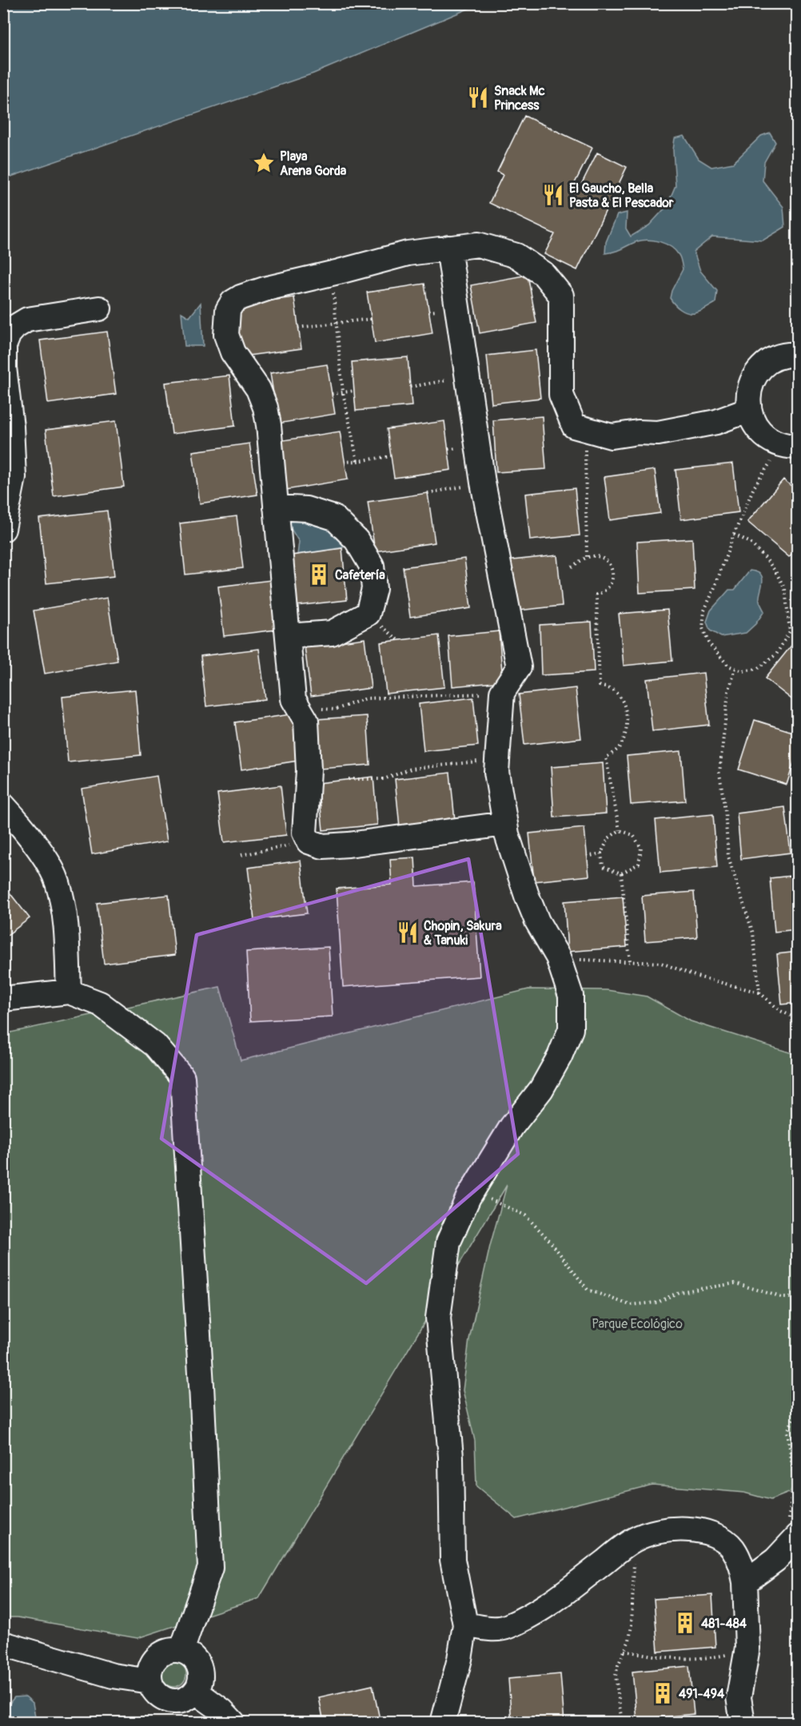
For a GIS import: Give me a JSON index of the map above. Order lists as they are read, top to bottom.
{
  "parks": ["Parque Ecológico"],
  "places": {
    "restaurant": ["Snack Mc Princess", "El Gaucho, Bella Pasta & El Pescador", "Chopin, Sakura & Tanuki"],
    "place": ["Playa Arena Gorda"],
    "building": ["Cafetería", "481-484", "491-494"]
  }
}
